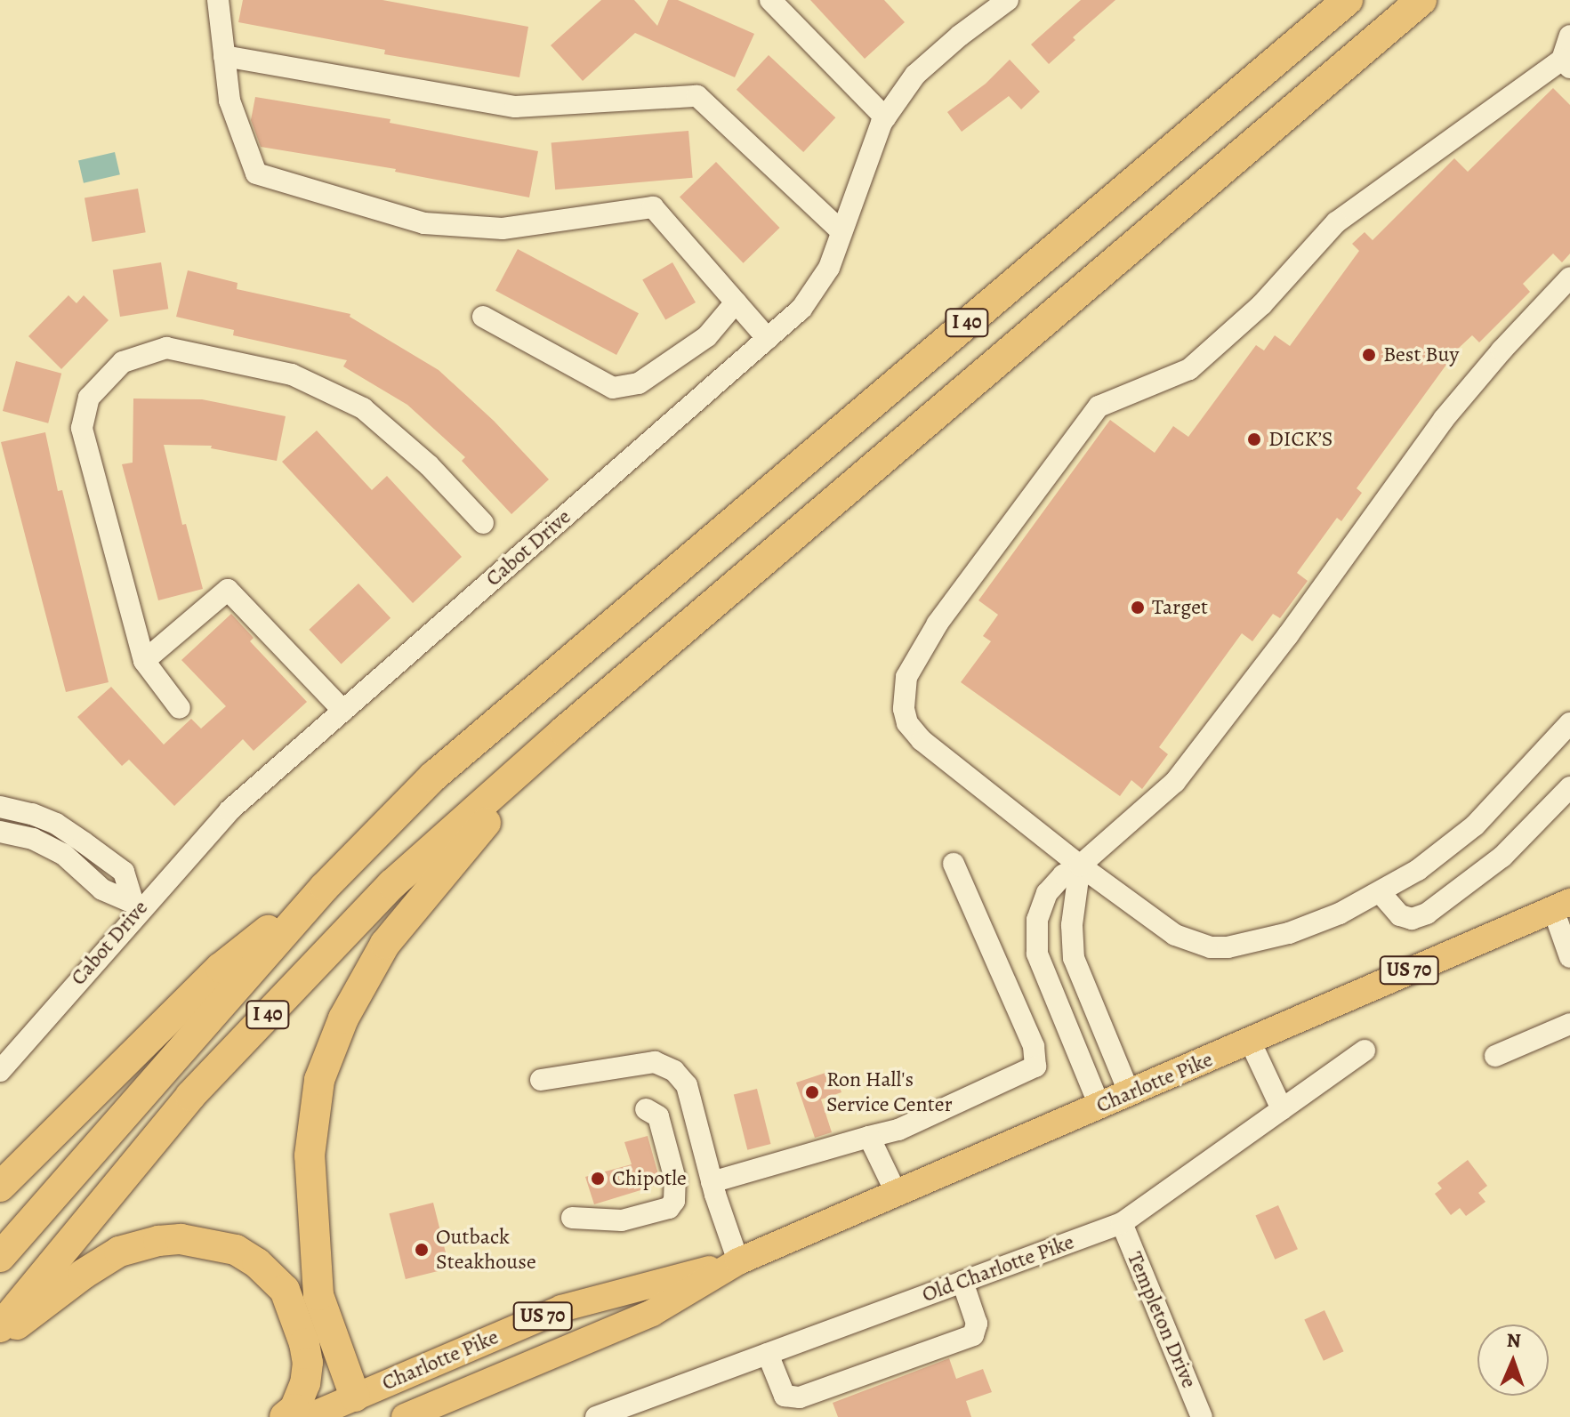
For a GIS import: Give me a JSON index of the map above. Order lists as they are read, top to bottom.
{
  "streets": {
    "highway": ["I 40"],
    "main road": ["US 70", "Charlotte Pike"],
    "street": ["Cabot Drive", "Old Charlotte Pike", "Templeton Drive"]
  },
  "crossings": [
    ["Old Charlotte Pike", "Templeton Drive"]
  ],
  "places": [
    "Best Buy",
    "DICK’S",
    "Target",
    "Ron Hall's Service Center",
    "Chipotle",
    "Outback Steakhouse"
  ],
  "north": "top"
}
